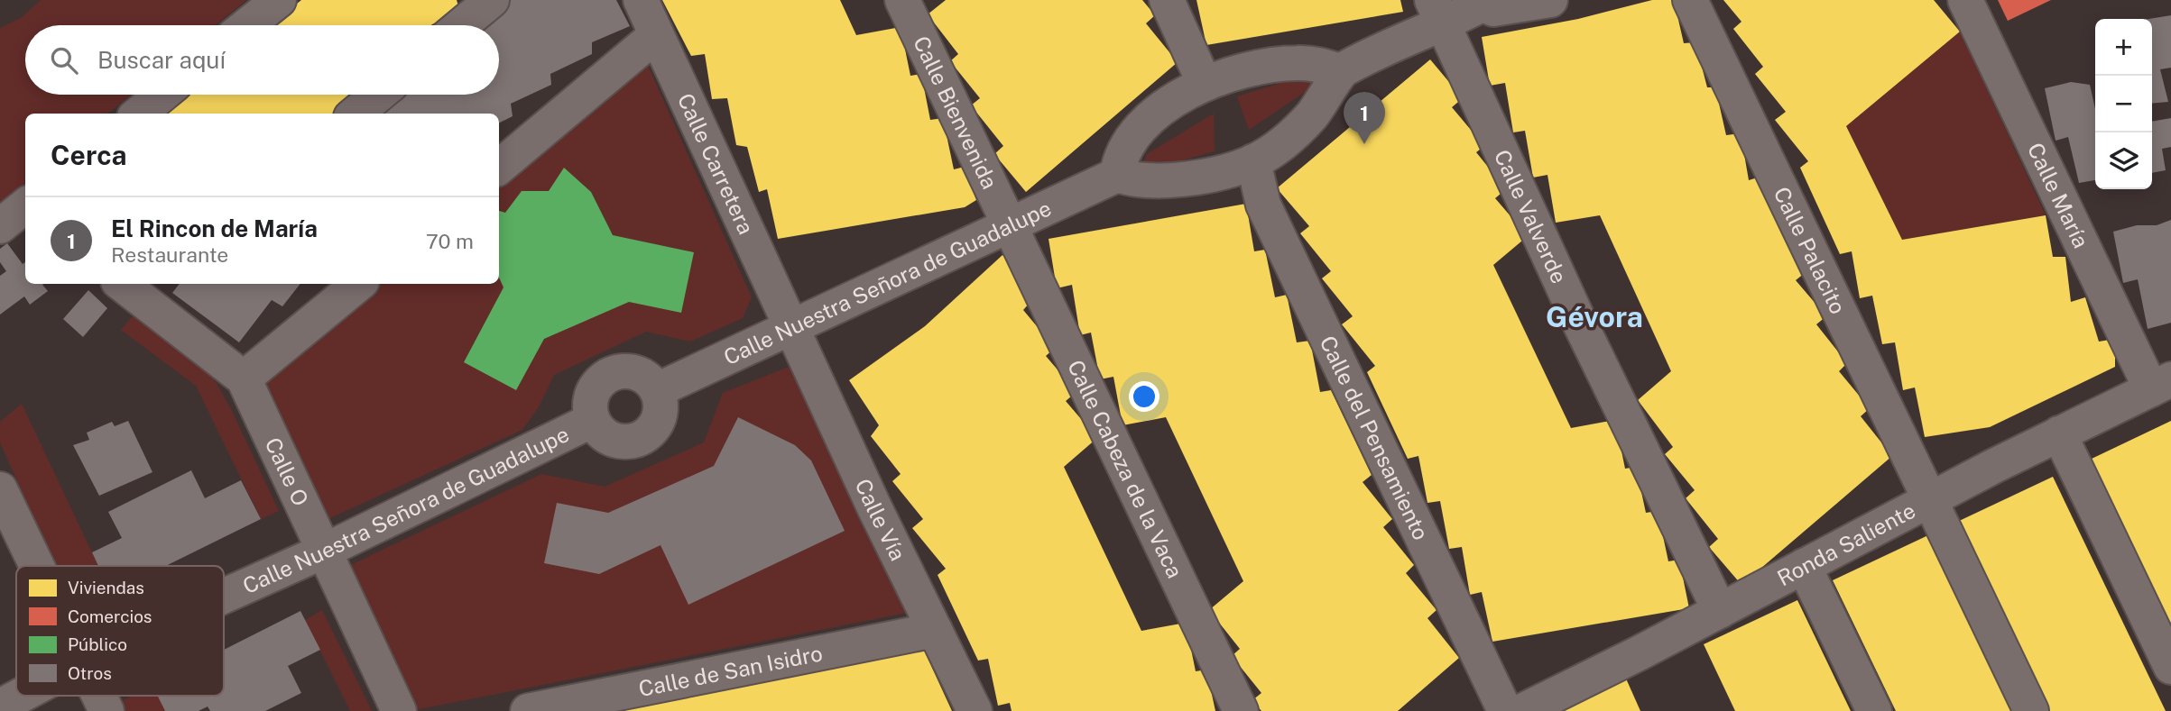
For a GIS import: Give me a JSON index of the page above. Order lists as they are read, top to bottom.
{
  "streets": {
    "street": [
      "Calle Bienvenida",
      "Calle Carretera",
      "Calle María",
      "Calle Valverde",
      "Calle Palacito",
      "Calle Nuestra Señora de Guadalupe",
      "Calle del Pensamiento",
      "Calle Cabeza de la Vaca",
      "Calle O",
      "Calle Vía",
      "Ronda Saliente",
      "Calle de San Isidro"
    ]
  },
  "crossings": [
    ["Calle Bienvenida", "Calle Nuestra Señora de Guadalupe"],
    ["Calle Bienvenida", "Calle Cabeza de la Vaca"],
    ["Calle Carretera", "Calle Nuestra Señora de Guadalupe"],
    ["Calle Carretera", "Calle Vía"],
    ["Calle María", "Ronda Saliente"],
    ["Calle Valverde", "Ronda Saliente"],
    ["Calle Palacito", "Ronda Saliente"],
    ["Calle Nuestra Señora de Guadalupe", "Calle Cabeza de la Vaca"],
    ["Calle Nuestra Señora de Guadalupe", "Calle O"],
    ["Calle Nuestra Señora de Guadalupe", "Calle Vía"],
    ["Calle Vía", "Calle de San Isidro"]
  ],
  "districts": ["Gévora"],
  "legend": [
    "Viviendas",
    "Comercios",
    "Público",
    "Otros"
  ],
  "page": {
    "map_buttons": ["+", "−"],
    "search": "Buscar aquí",
    "pins": "1",
    "heading": "Cerca",
    "list": [
      {
        "mark": "1",
        "name": "El Rincon de María",
        "note": "Restaurante",
        "value": "70 m"
      }
    ]
  }
}
